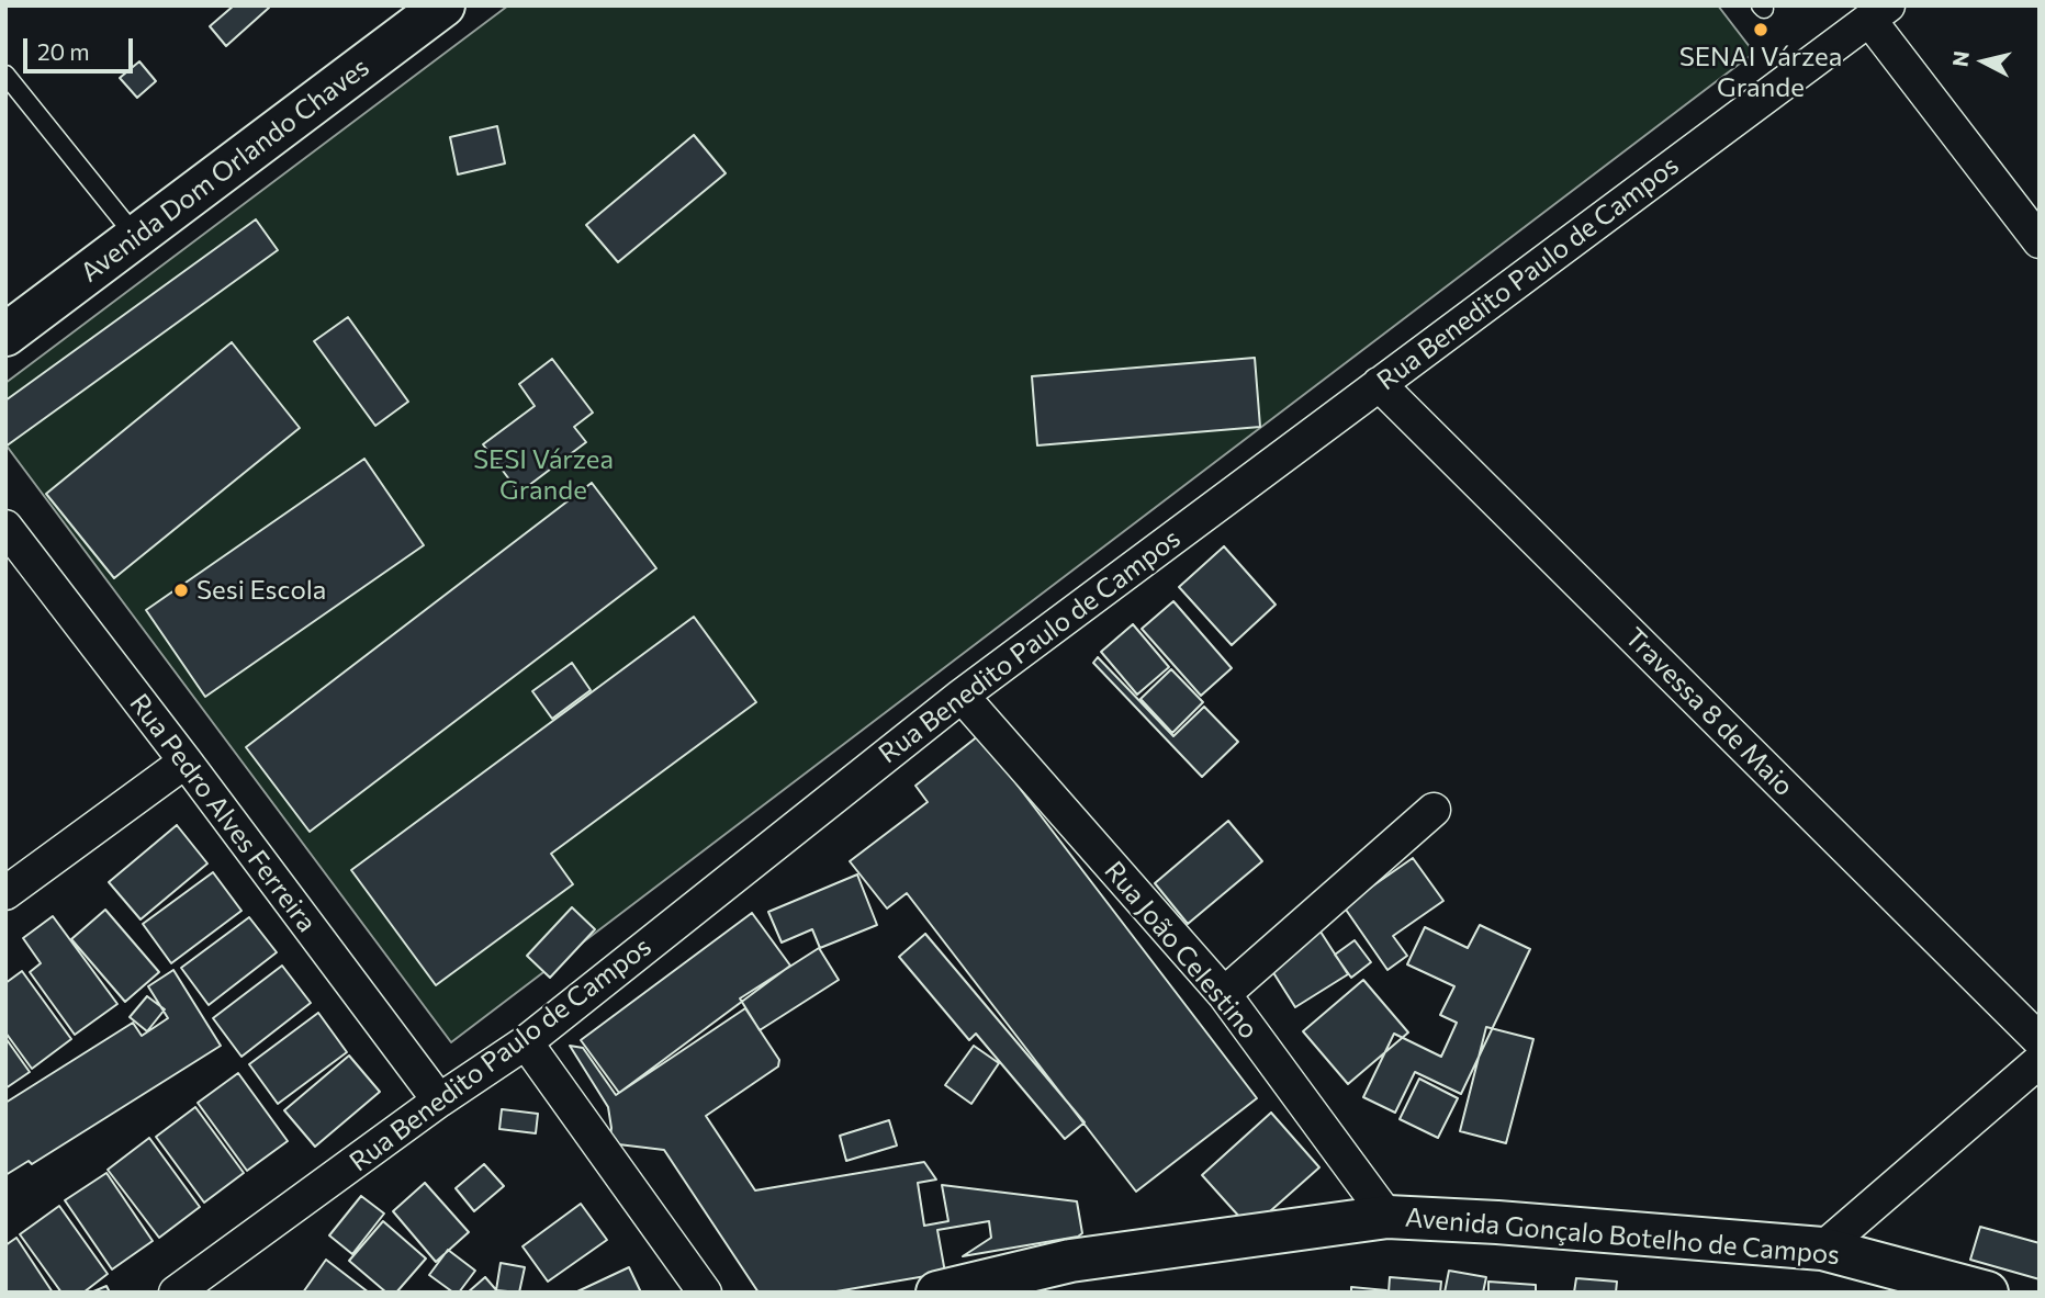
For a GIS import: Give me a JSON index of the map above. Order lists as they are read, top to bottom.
{
  "streets": {
    "street": [
      "Avenida Dom Orlando Chaves",
      "Rua Benedito Paulo de Campos",
      "Travessa 8 de Maio",
      "Rua Pedro Alves Ferreira",
      "Rua João Celestino",
      "Avenida Gonçalo Botelho de Campos"
    ]
  },
  "crossings": [
    ["Rua Benedito Paulo de Campos", "Travessa 8 de Maio"],
    ["Rua Benedito Paulo de Campos", "Rua Pedro Alves Ferreira"],
    ["Rua Benedito Paulo de Campos", "Rua João Celestino"],
    ["Rua João Celestino", "Avenida Gonçalo Botelho de Campos"]
  ],
  "parks": ["SESI Várzea Grande"],
  "places": ["SENAI Várzea Grande", "Sesi Escola"],
  "scale_bar": "20 m",
  "north": "left"
}
